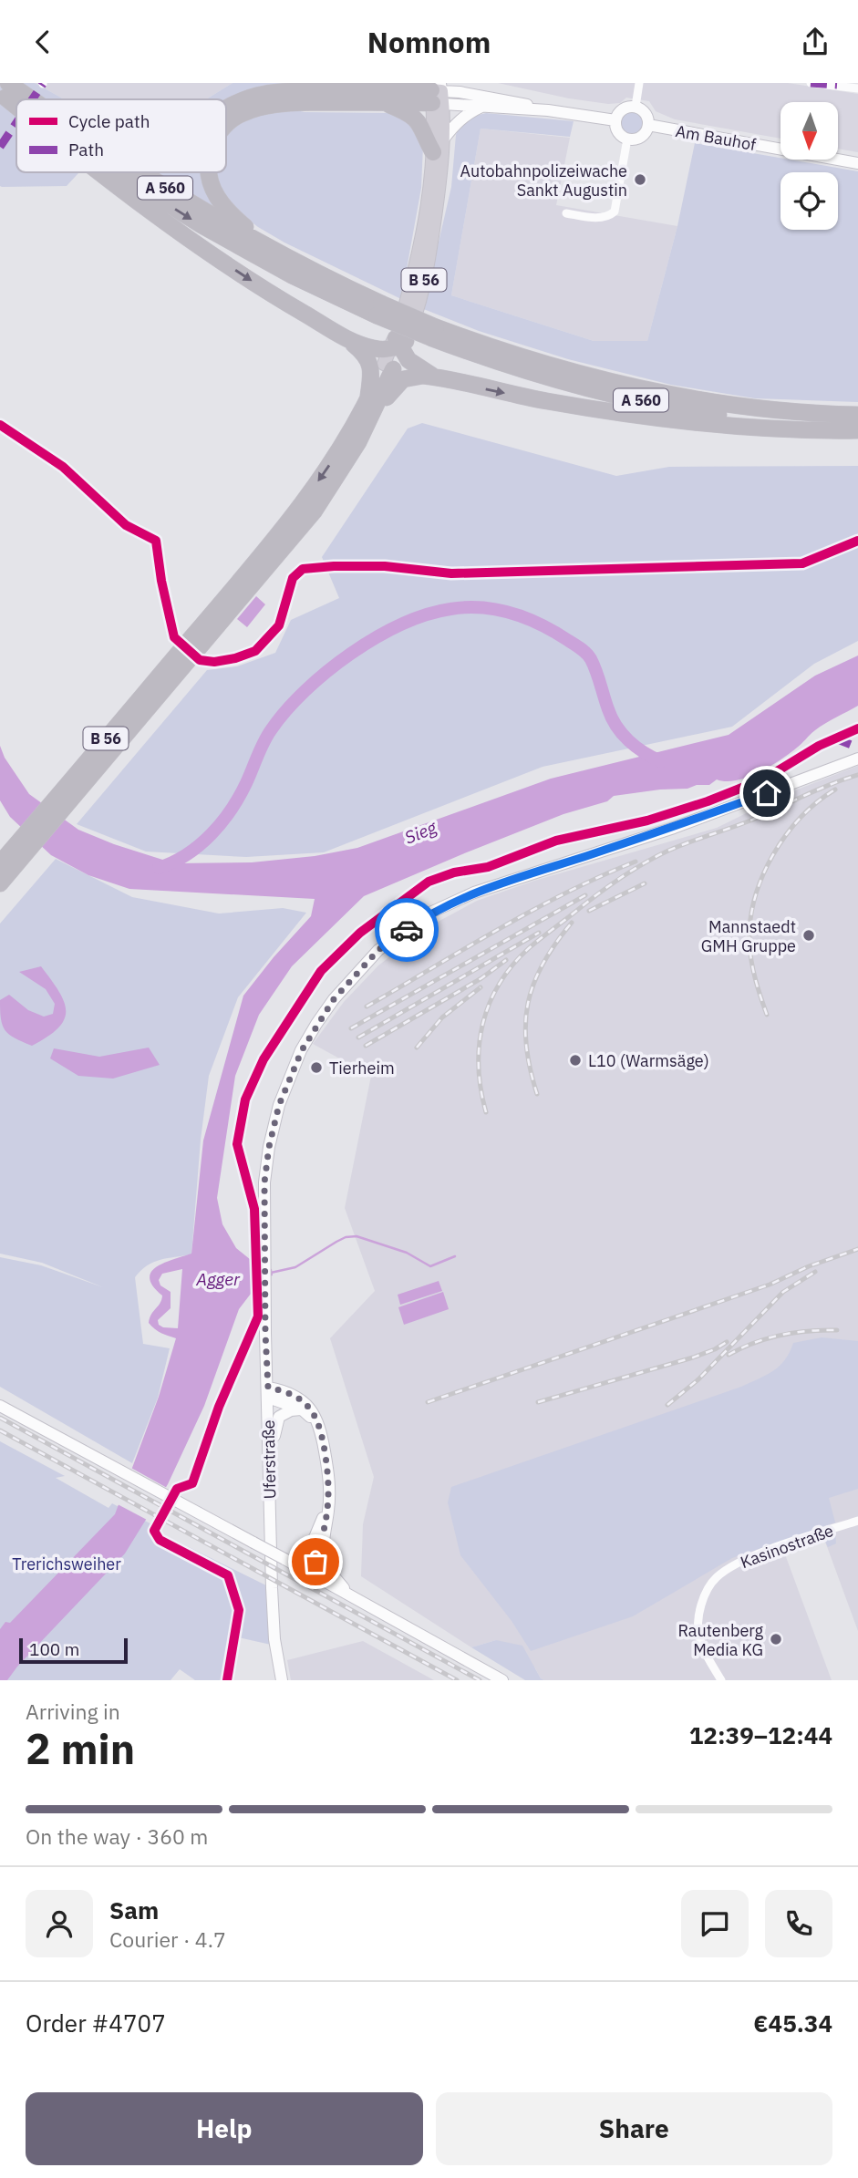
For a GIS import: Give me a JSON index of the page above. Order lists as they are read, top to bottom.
{
  "streets": {
    "highway": ["A 560", "B 56"],
    "street": ["Am Bauhof", "Uferstraße", "Kasinostraße"]
  },
  "water": ["Sieg", "Agger"],
  "parks": ["Trerichsweiher"],
  "places": [
    "Autobahnpolizeiwache Sankt Augustin",
    "Mannstaedt GMH Gruppe",
    "L10 (Warmsäge)",
    "Tierheim",
    "Rautenberg Media KG"
  ],
  "legend": ["Cycle path", "Path"],
  "scale_bar": "100 m",
  "north": "bottom",
  "page": {
    "header": "Nomnom",
    "scale": "100 m",
    "heading": ["2 min", "Arriving in", "12:39–12:44"],
    "panel": [
      "Sam",
      "Courier · 4.7",
      "Order #4707",
      "€45.34"
    ],
    "bar": "On the way · 360 m",
    "buttons": ["Help", "Share"]
  }
}
